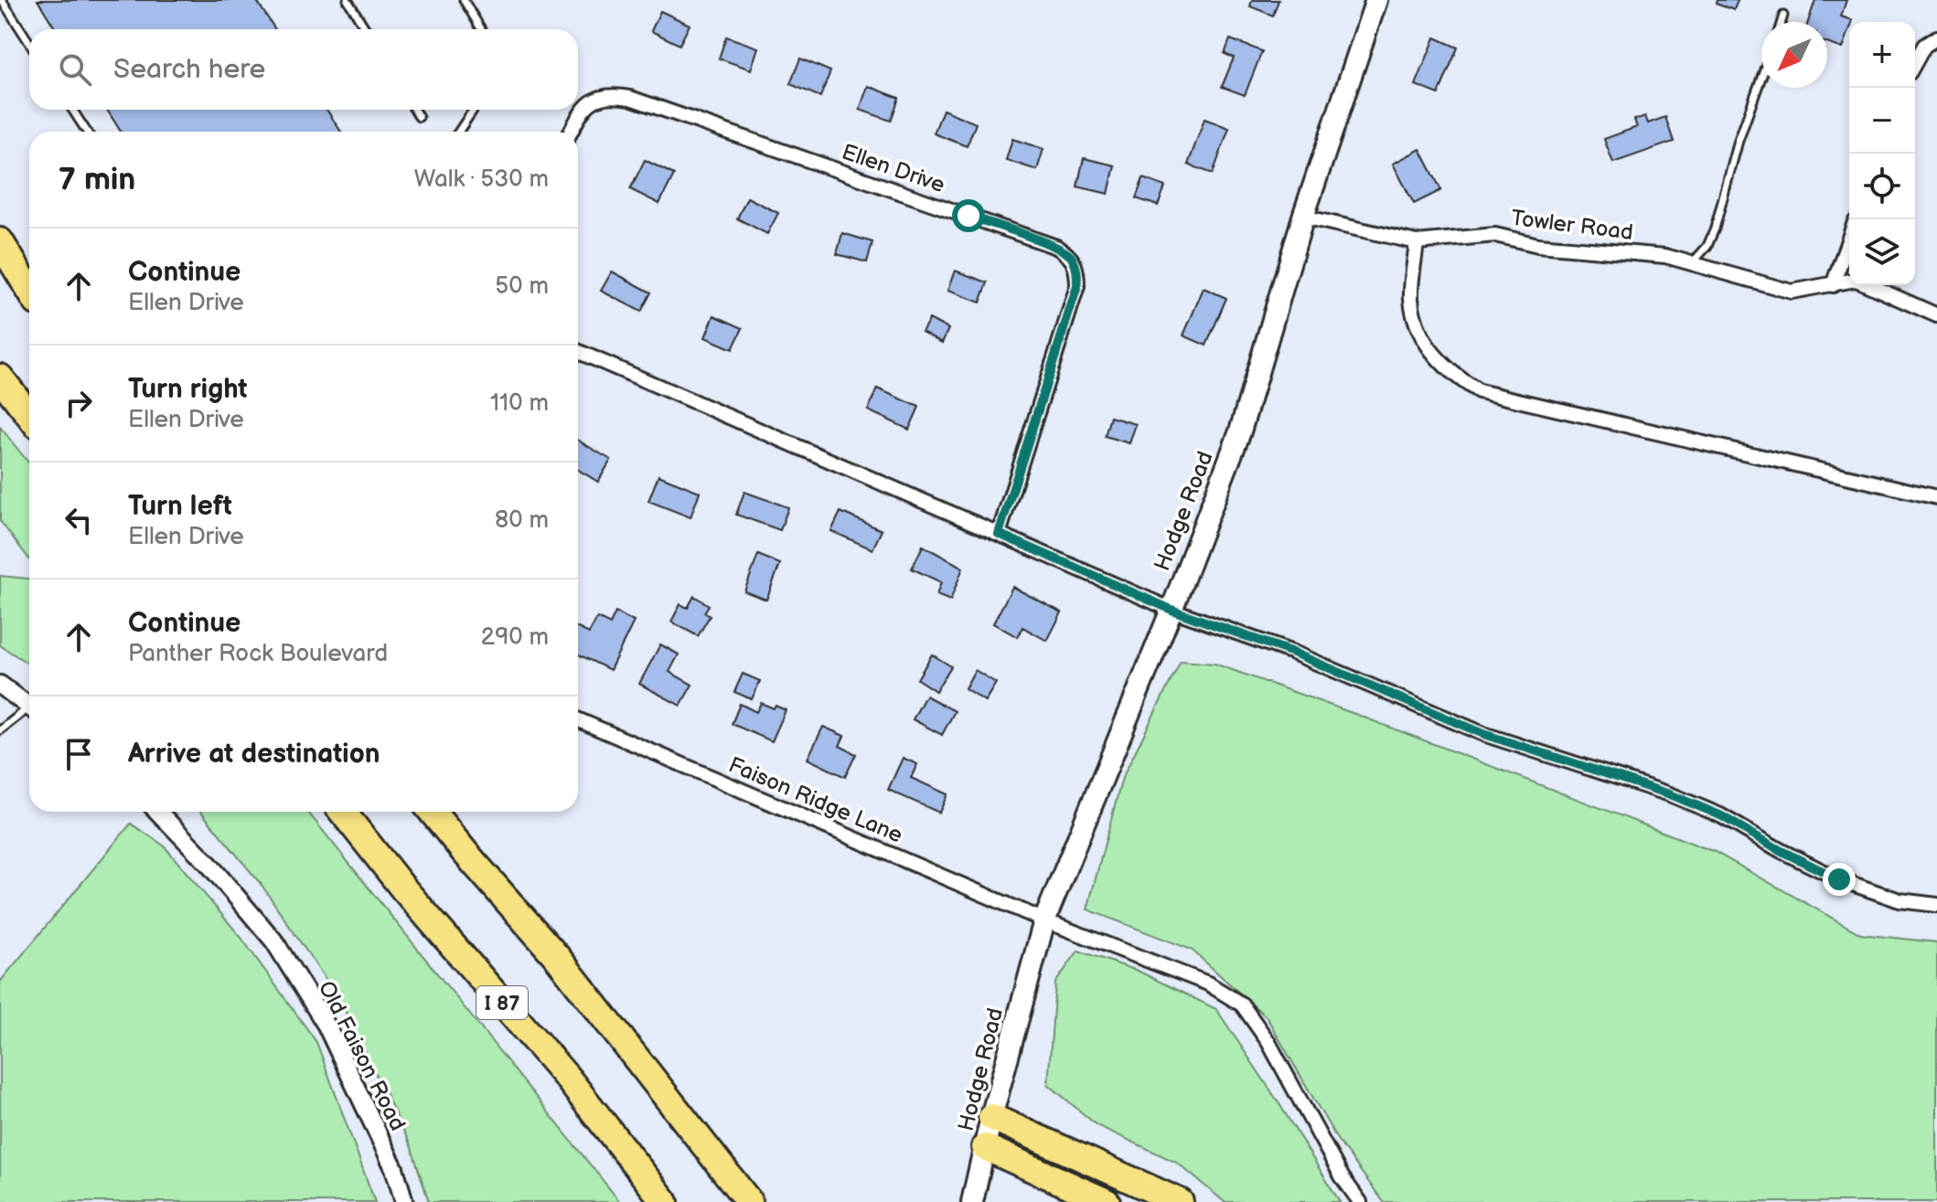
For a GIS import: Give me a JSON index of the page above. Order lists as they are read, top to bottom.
{
  "streets": {
    "highway": ["I 87"],
    "main road": ["Hodge Road"],
    "street": [
      "Ellen Drive",
      "Towler Road",
      "Faison Ridge Lane",
      "Old Faison Road"
    ]
  },
  "crossings": [
    ["Towler Road", "Hodge Road"],
    ["Hodge Road", "Faison Ridge Lane"]
  ],
  "north": "bottom left",
  "page": {
    "map_buttons": ["+", "−"],
    "search": "Search here",
    "heading": ["7 min", "Walk · 530 m"],
    "list": [
      ["Continue", "Ellen Drive", "50 m"],
      ["Turn right", "Ellen Drive", "110 m"],
      ["Turn left", "Ellen Drive", "80 m"],
      ["Continue", "Panther Rock Boulevard", "290 m"],
      "Arrive at destination"
    ]
  }
}
